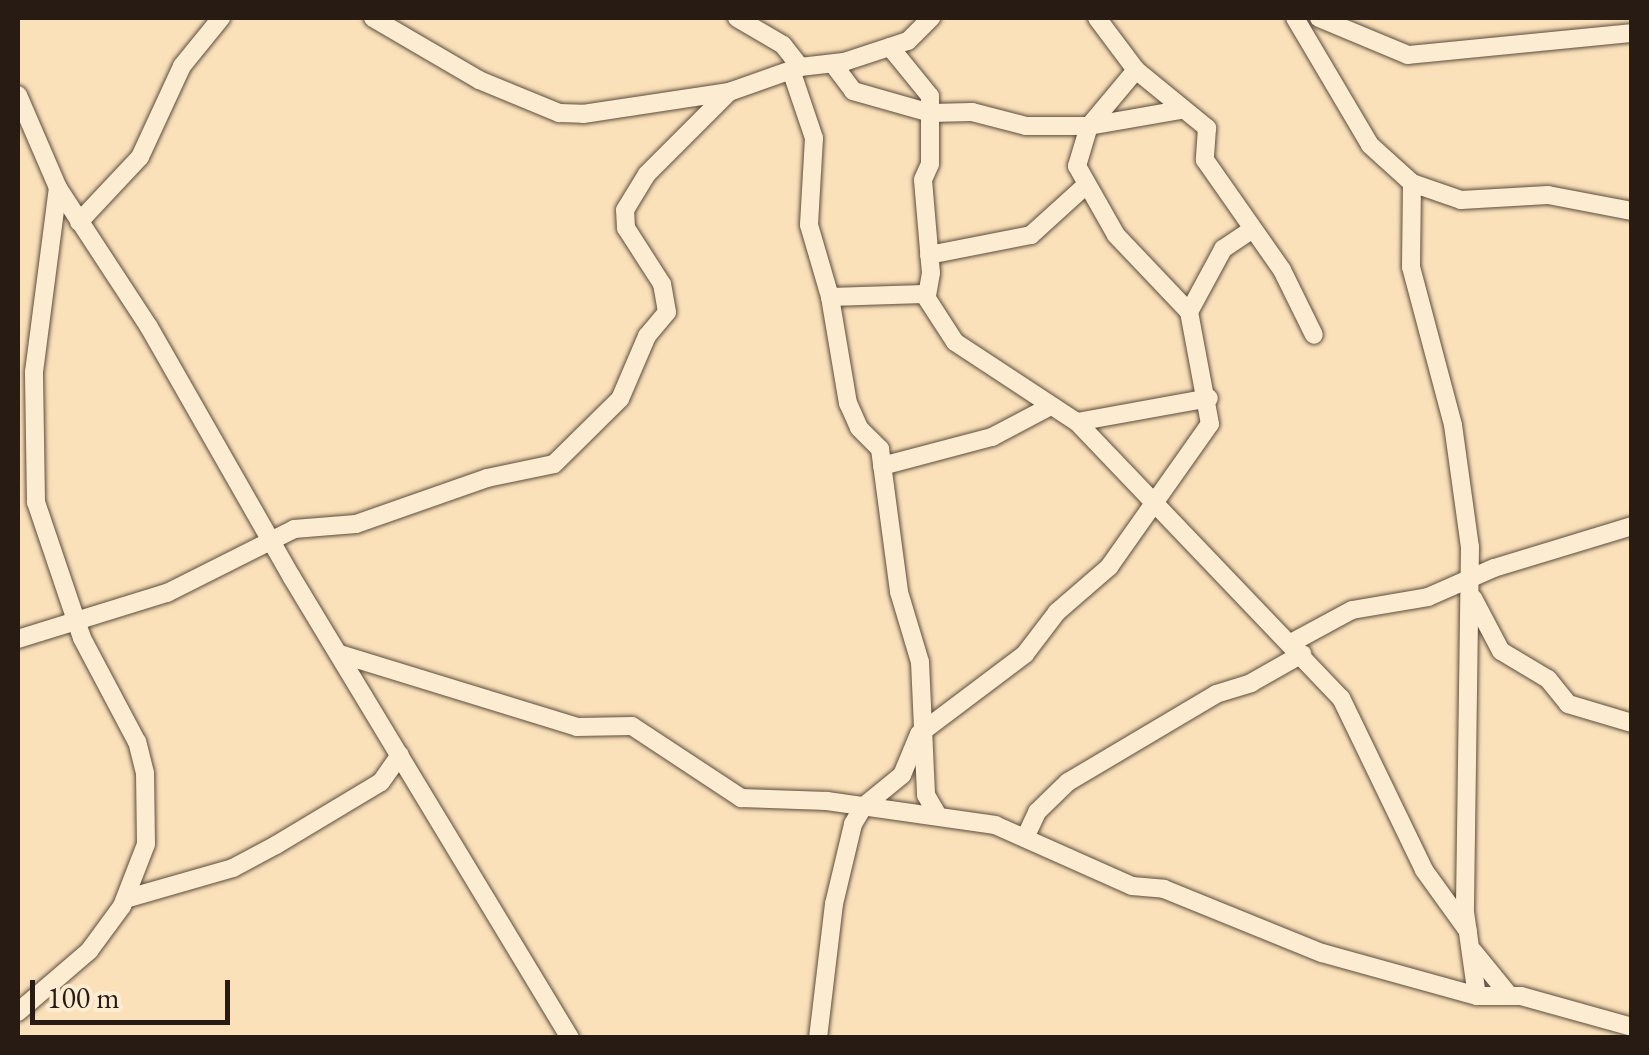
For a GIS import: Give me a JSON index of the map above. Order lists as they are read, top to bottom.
{
  "scale_bar": "100 m"
}
